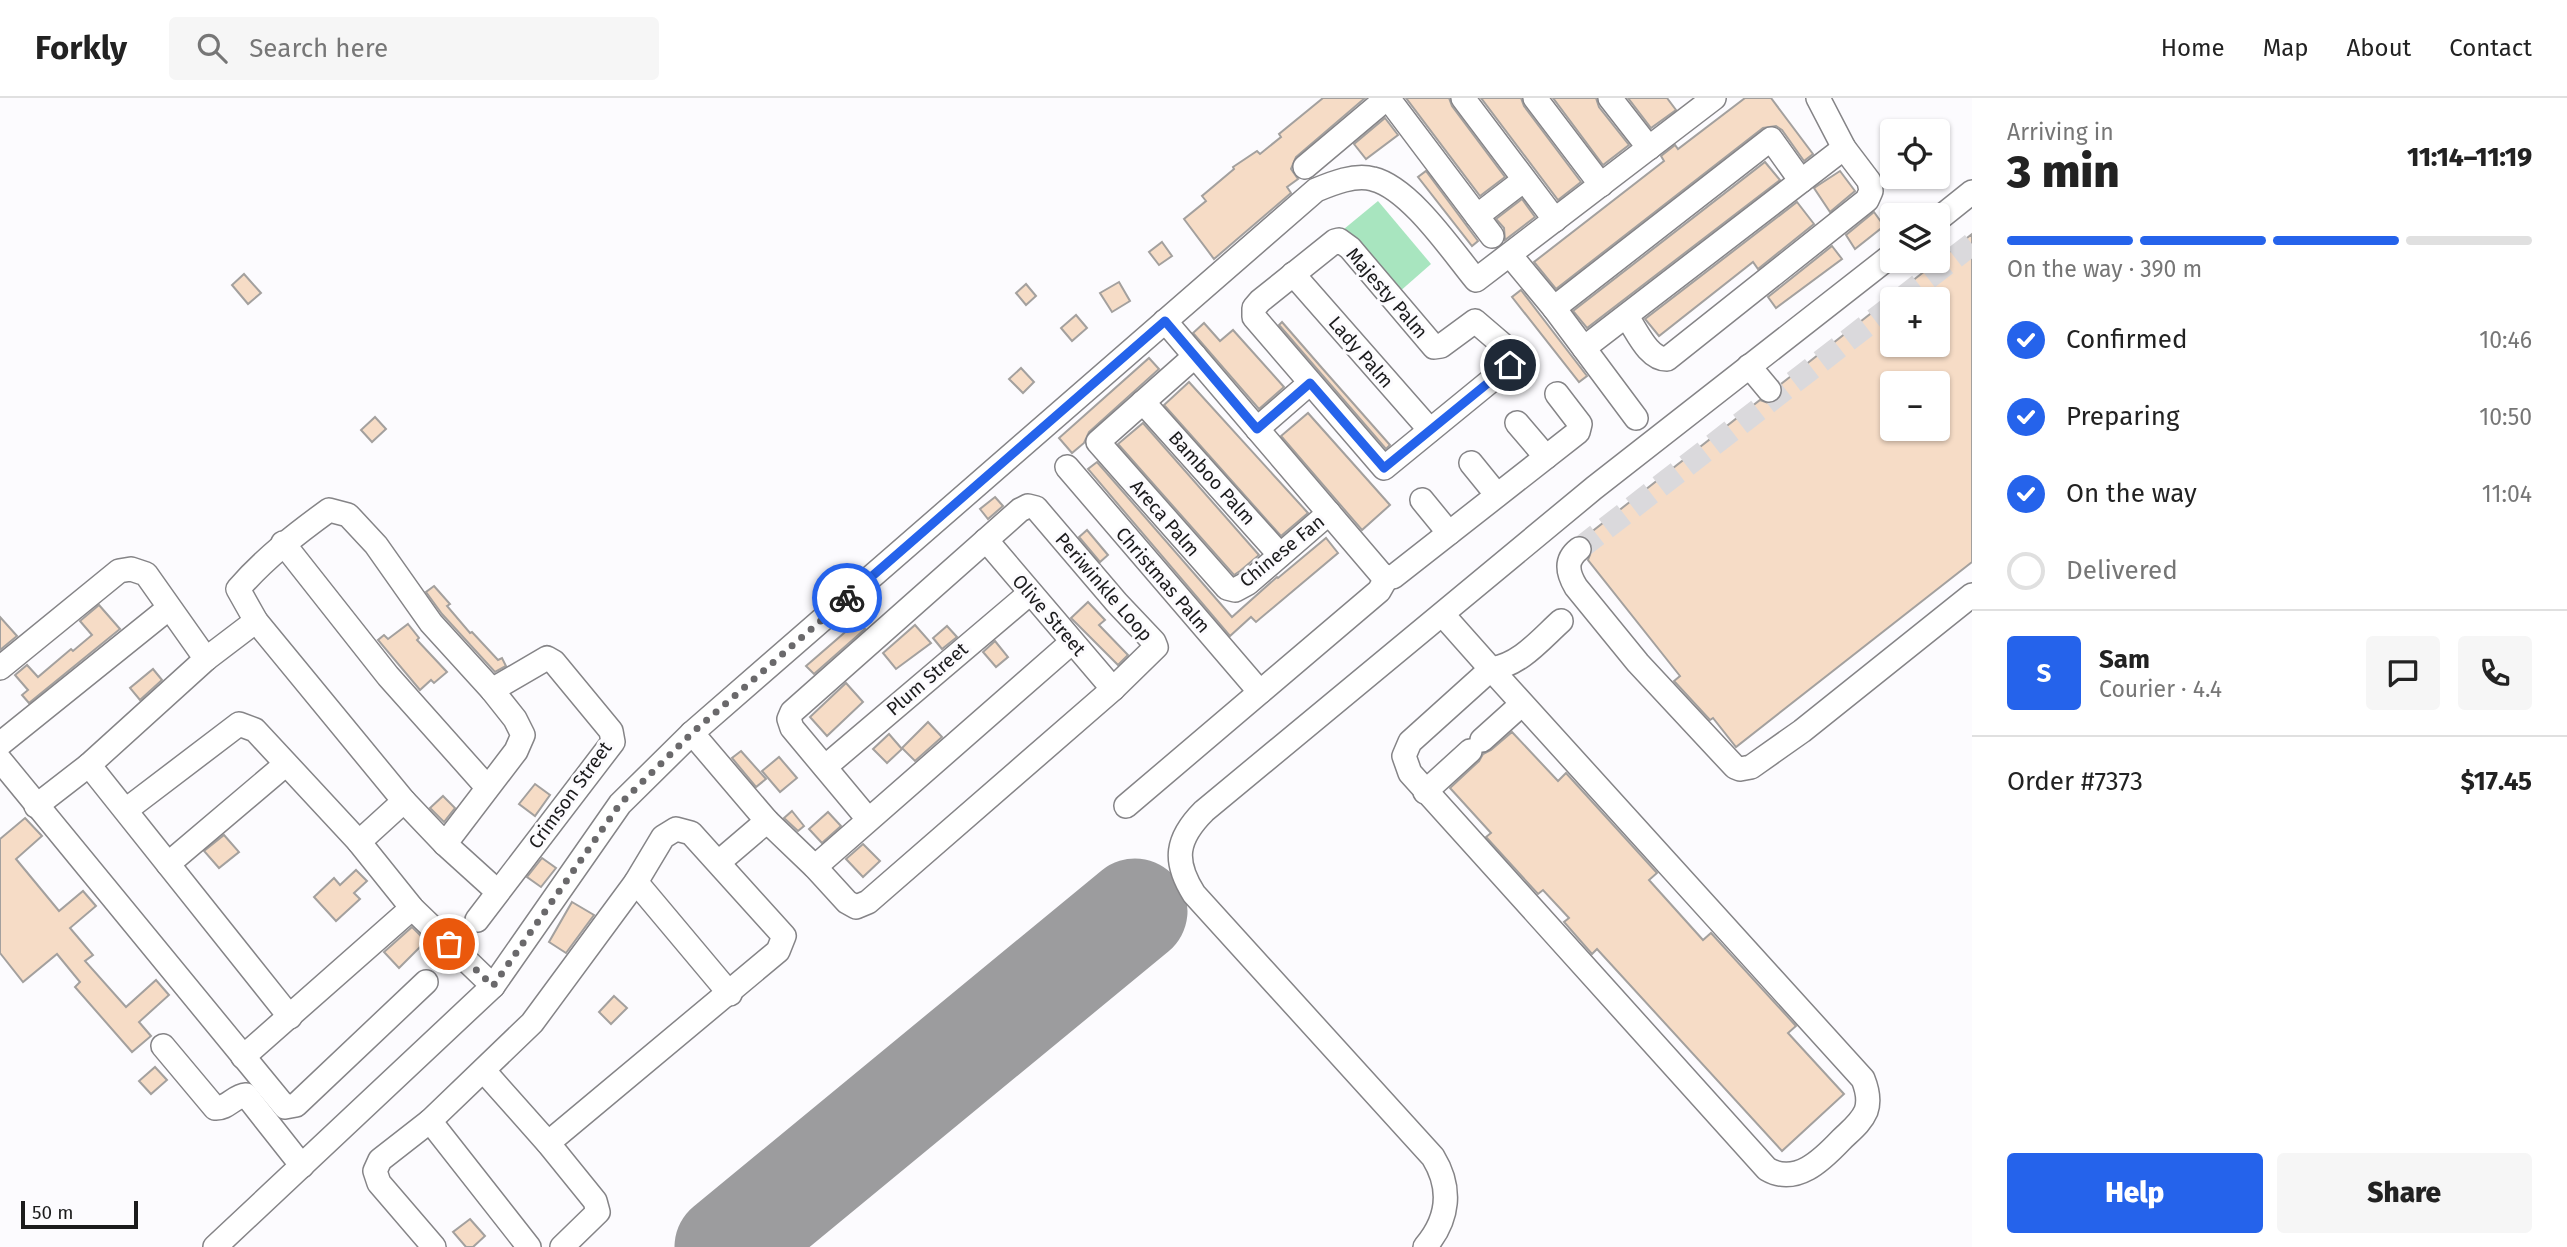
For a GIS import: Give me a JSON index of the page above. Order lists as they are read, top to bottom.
{
  "streets": {
    "street": [
      "Majesty Palm",
      "Lady Palm",
      "Bamboo Palm",
      "Areca Palm",
      "Chinese Fan",
      "Christmas Palm",
      "Periwinkle Loop",
      "Olive Street",
      "Plum Street",
      "Crimson Street"
    ]
  },
  "crossings": [
    ["Majesty Palm", "Lady Palm"],
    ["Bamboo Palm", "Areca Palm"],
    ["Bamboo Palm", "Chinese Fan"],
    ["Areca Palm", "Chinese Fan"],
    ["Periwinkle Loop", "Olive Street"],
    ["Periwinkle Loop", "Plum Street"],
    ["Olive Street", "Plum Street"]
  ],
  "scale_bar": "50 m",
  "page": {
    "header": "Forkly",
    "search": "Search here",
    "nav": [
      "Home",
      "Map",
      "About",
      "Contact"
    ],
    "heading": ["3 min", "Arriving in", "11:14–11:19"],
    "panel": [
      "Sam",
      "Courier · 4.4",
      "Order #7373",
      "$17.45"
    ],
    "map_buttons": ["+", "−"],
    "bar": "On the way · 390 m",
    "list": [
      ["Confirmed", "10:46"],
      ["Preparing", "10:50"],
      ["On the way", "11:04"],
      "Delivered"
    ],
    "round": "S",
    "buttons": ["Help", "Share"],
    "scale": "50 m"
  }
}
